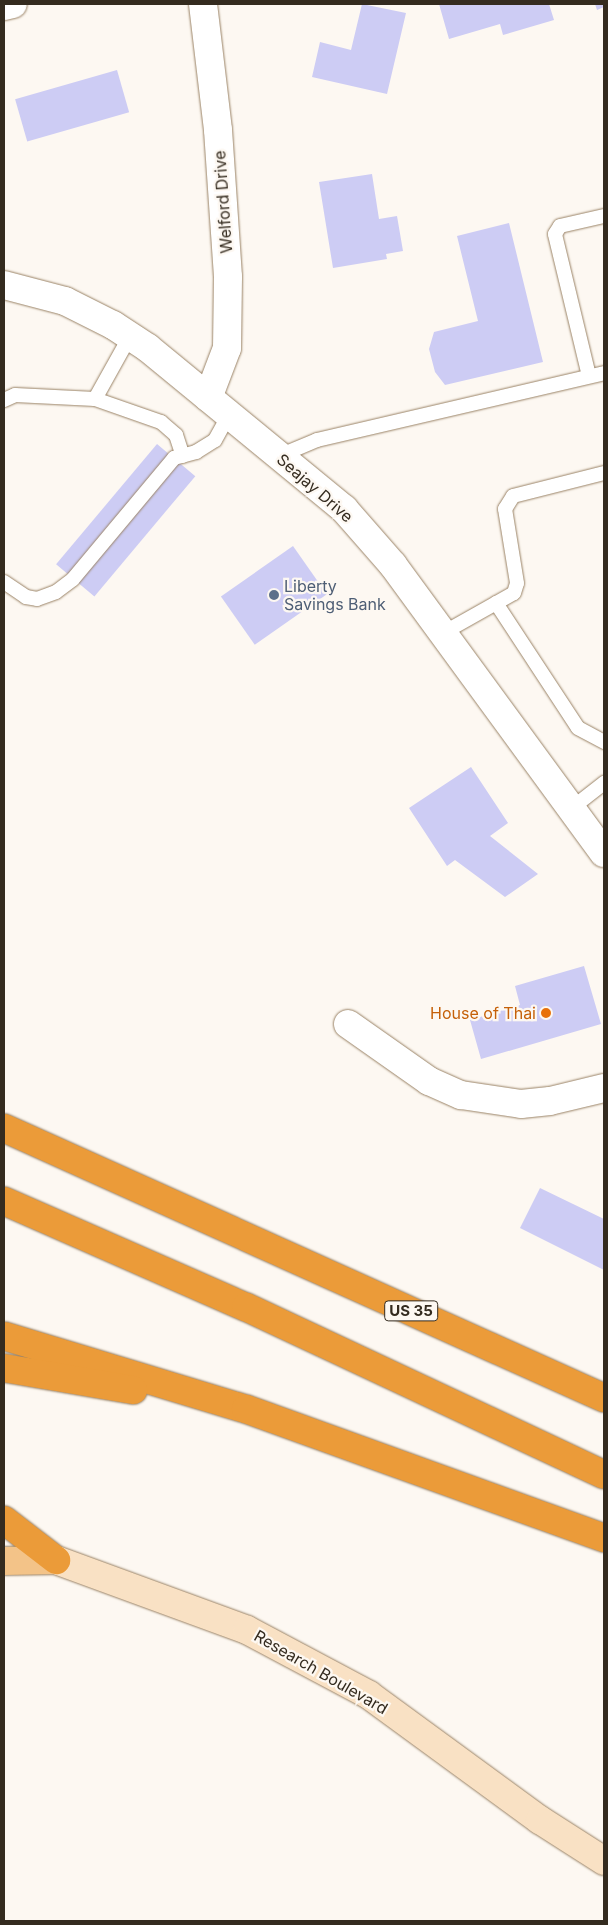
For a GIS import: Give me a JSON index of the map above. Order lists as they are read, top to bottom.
{
  "streets": {
    "highway": ["US 35"],
    "main road": ["Research Boulevard"],
    "street": ["Welford Drive", "Seajay Drive"]
  },
  "crossings": [
    ["Welford Drive", "Seajay Drive"]
  ],
  "places": ["Liberty Savings Bank", "House of Thai"]
}
